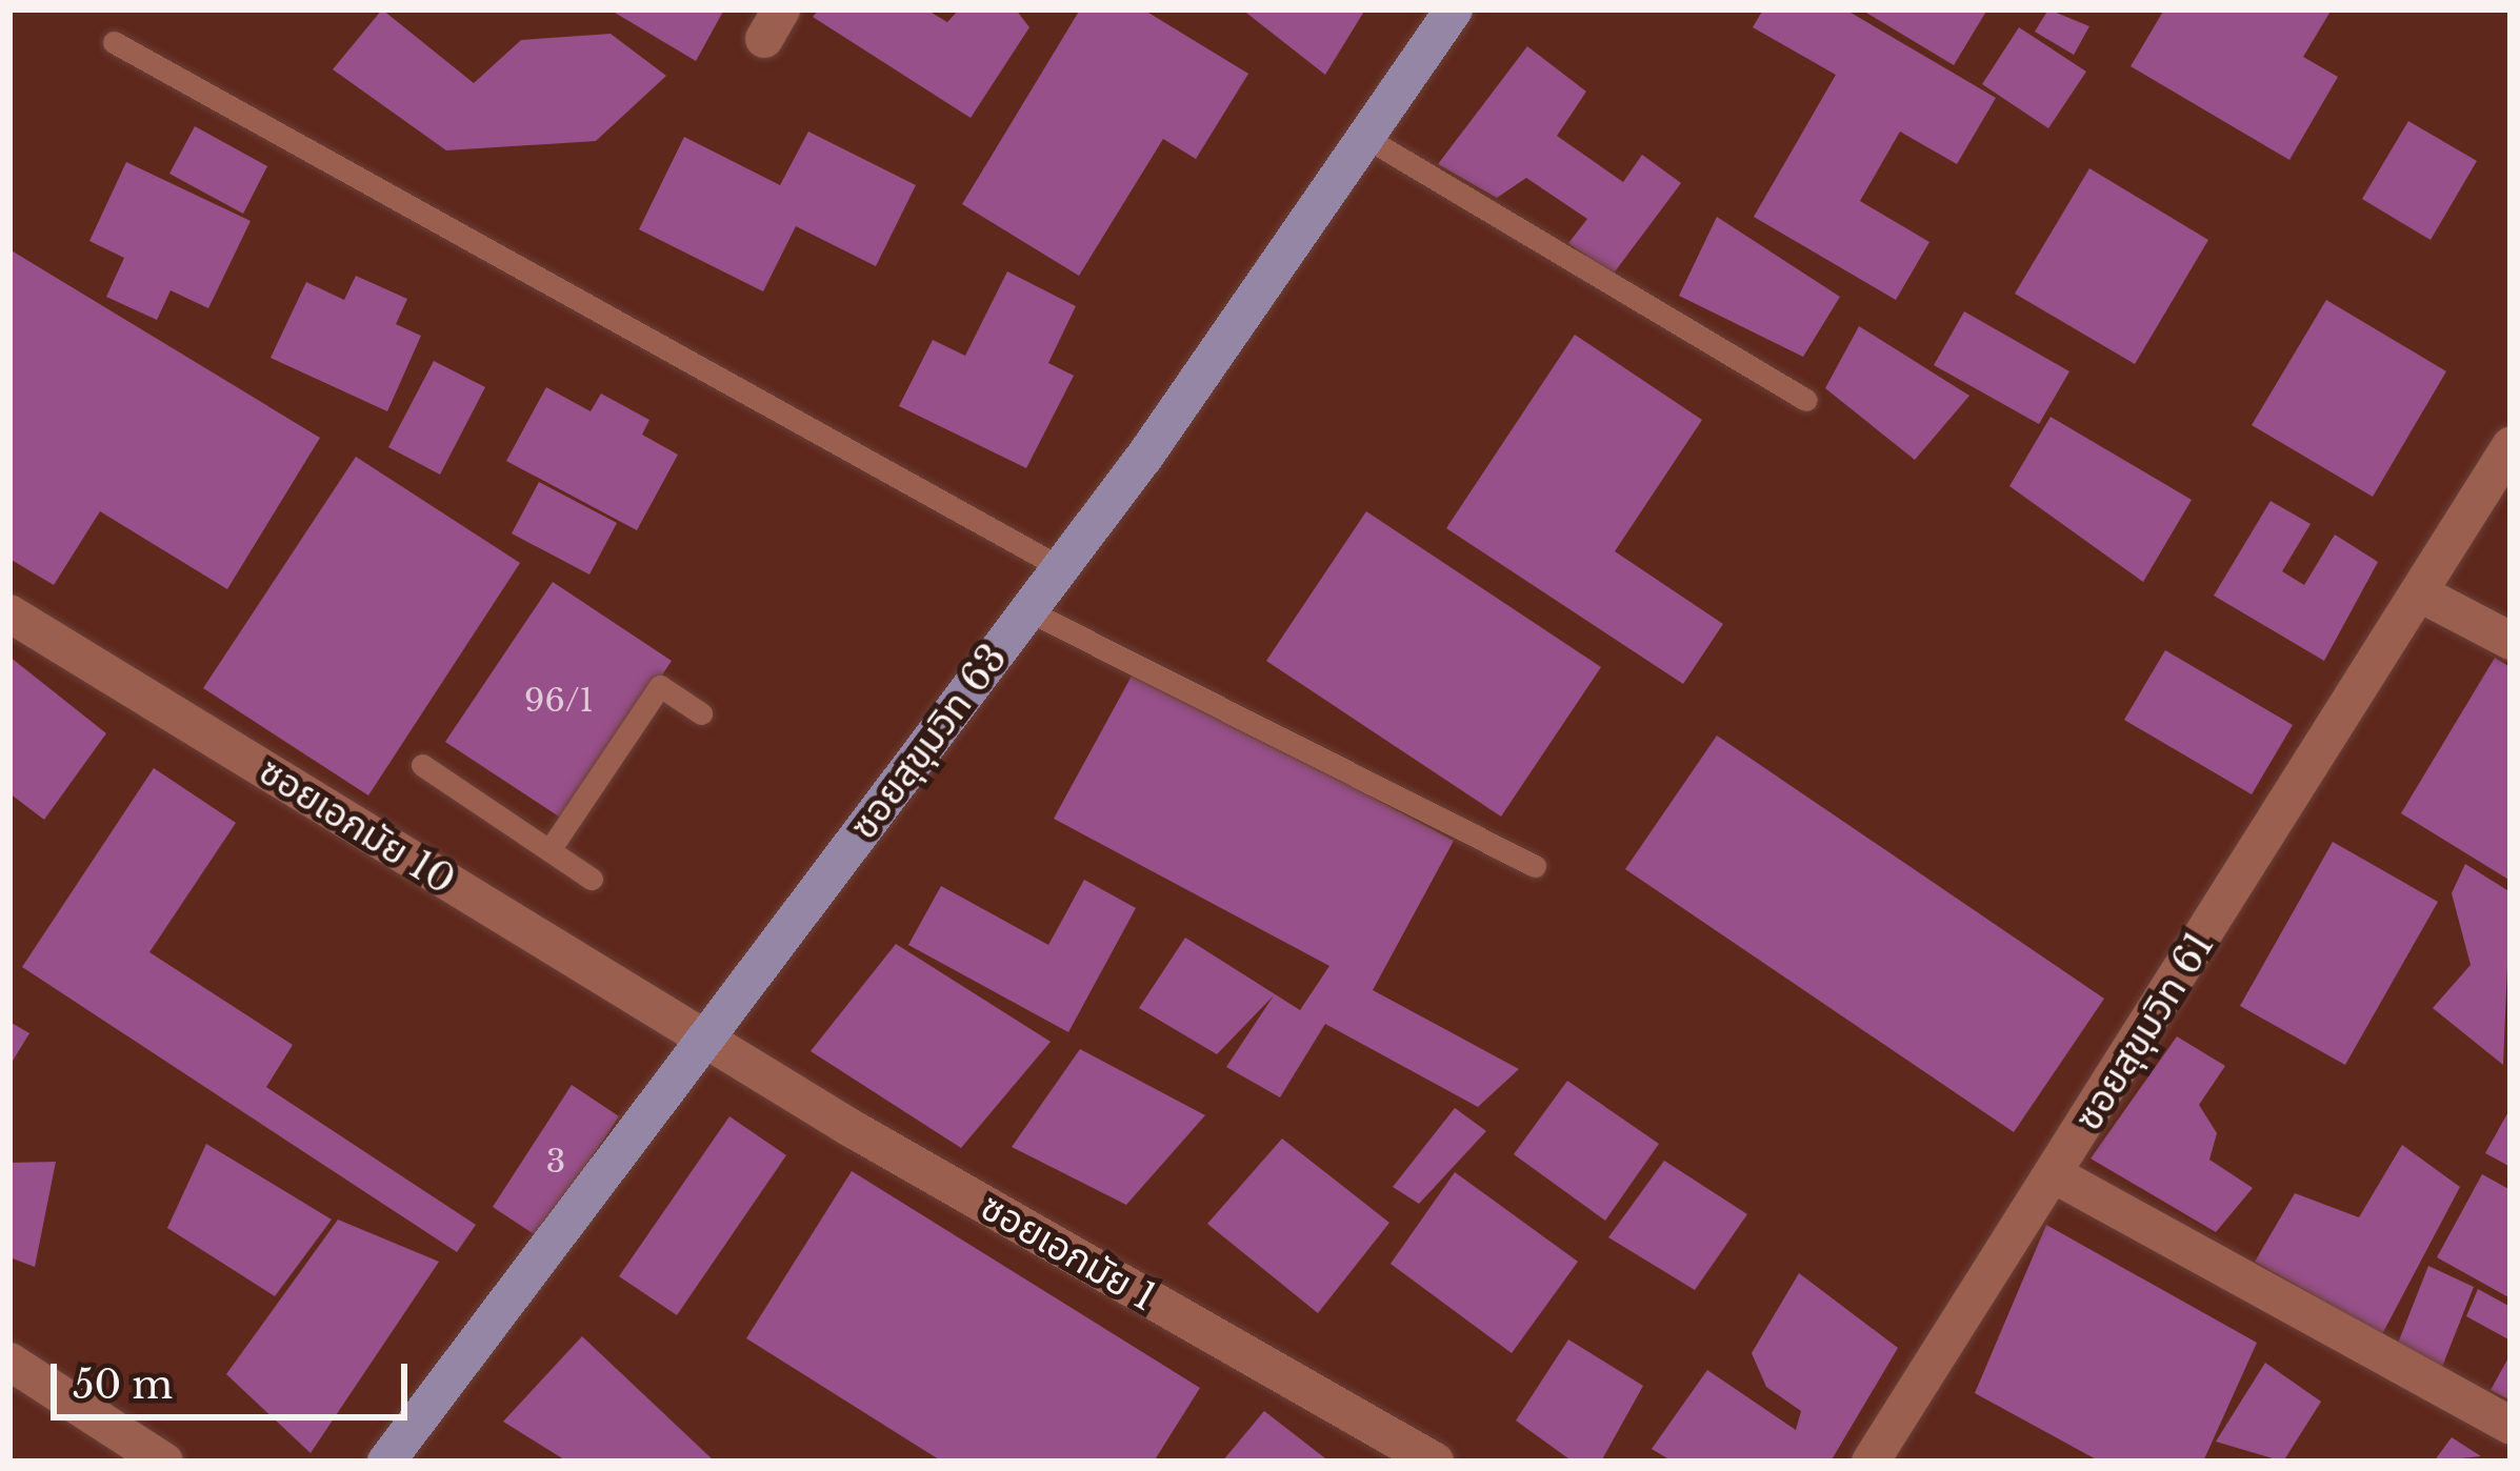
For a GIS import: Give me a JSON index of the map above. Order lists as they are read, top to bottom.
{
  "streets": {
    "main road": ["ซอยสุขุมวิท 63"],
    "street": ["ซอยเอกมัย 10", "ซอยสุขุมวิท 61", "ซอยเอกมัย 1"]
  },
  "crossings": [
    ["ซอยสุขุมวิท 63", "ซอยเอกมัย 10"],
    ["ซอยสุขุมวิท 63", "ซอยเอกมัย 1"],
    ["ซอยเอกมัย 10", "ซอยเอกมัย 1"]
  ],
  "house_numbers": ["96/1", "3"],
  "scale_bar": "50 m"
}
